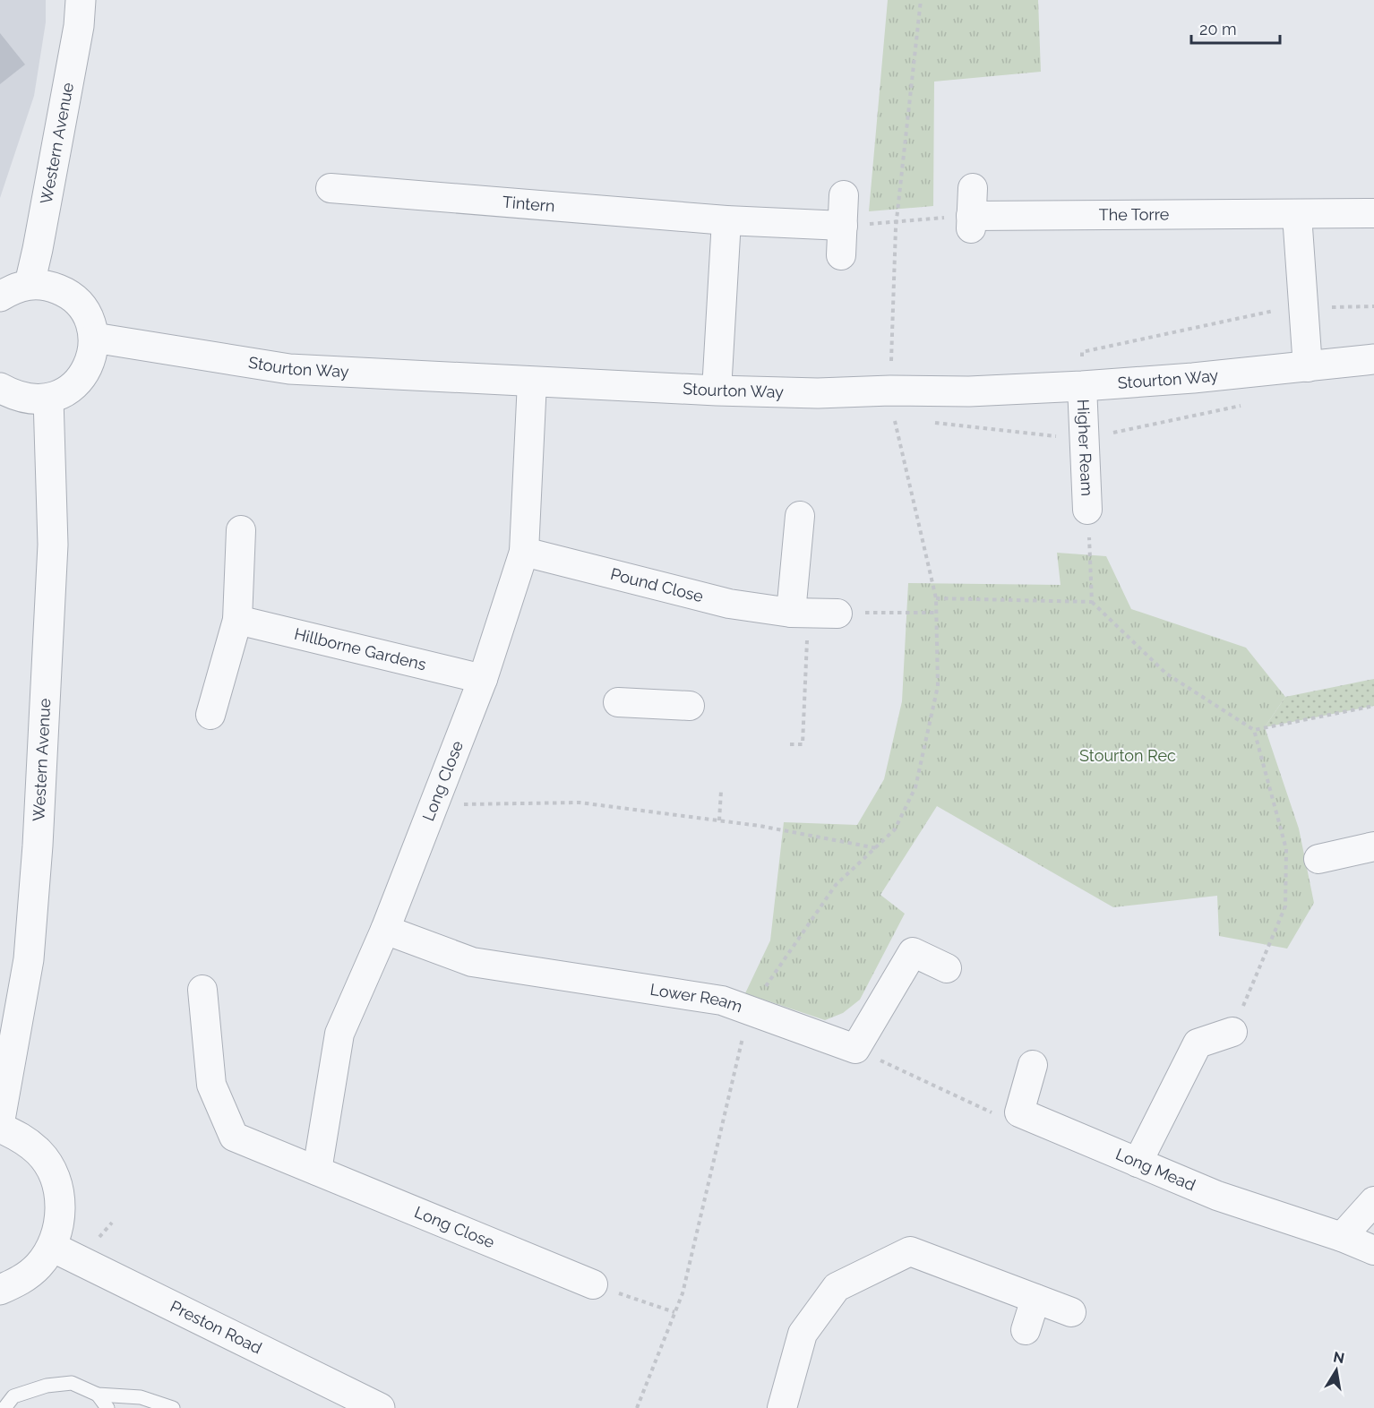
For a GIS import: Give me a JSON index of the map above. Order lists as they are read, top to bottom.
{
  "streets": {
    "street": [
      "Western Avenue",
      "Tintern",
      "The Torre",
      "Stourton Way",
      "Higher Ream",
      "Pound Close",
      "Hillborne Gardens",
      "Long Close",
      "Lower Ream",
      "Long Mead",
      "Preston Road"
    ]
  },
  "crossings": [
    ["Stourton Way", "Higher Ream"],
    ["Stourton Way", "Long Close"],
    ["Pound Close", "Long Close"],
    ["Hillborne Gardens", "Long Close"],
    ["Long Close", "Lower Ream"]
  ],
  "parks": ["Stourton Rec"],
  "scale_bar": "20 m",
  "north": "top"
}
